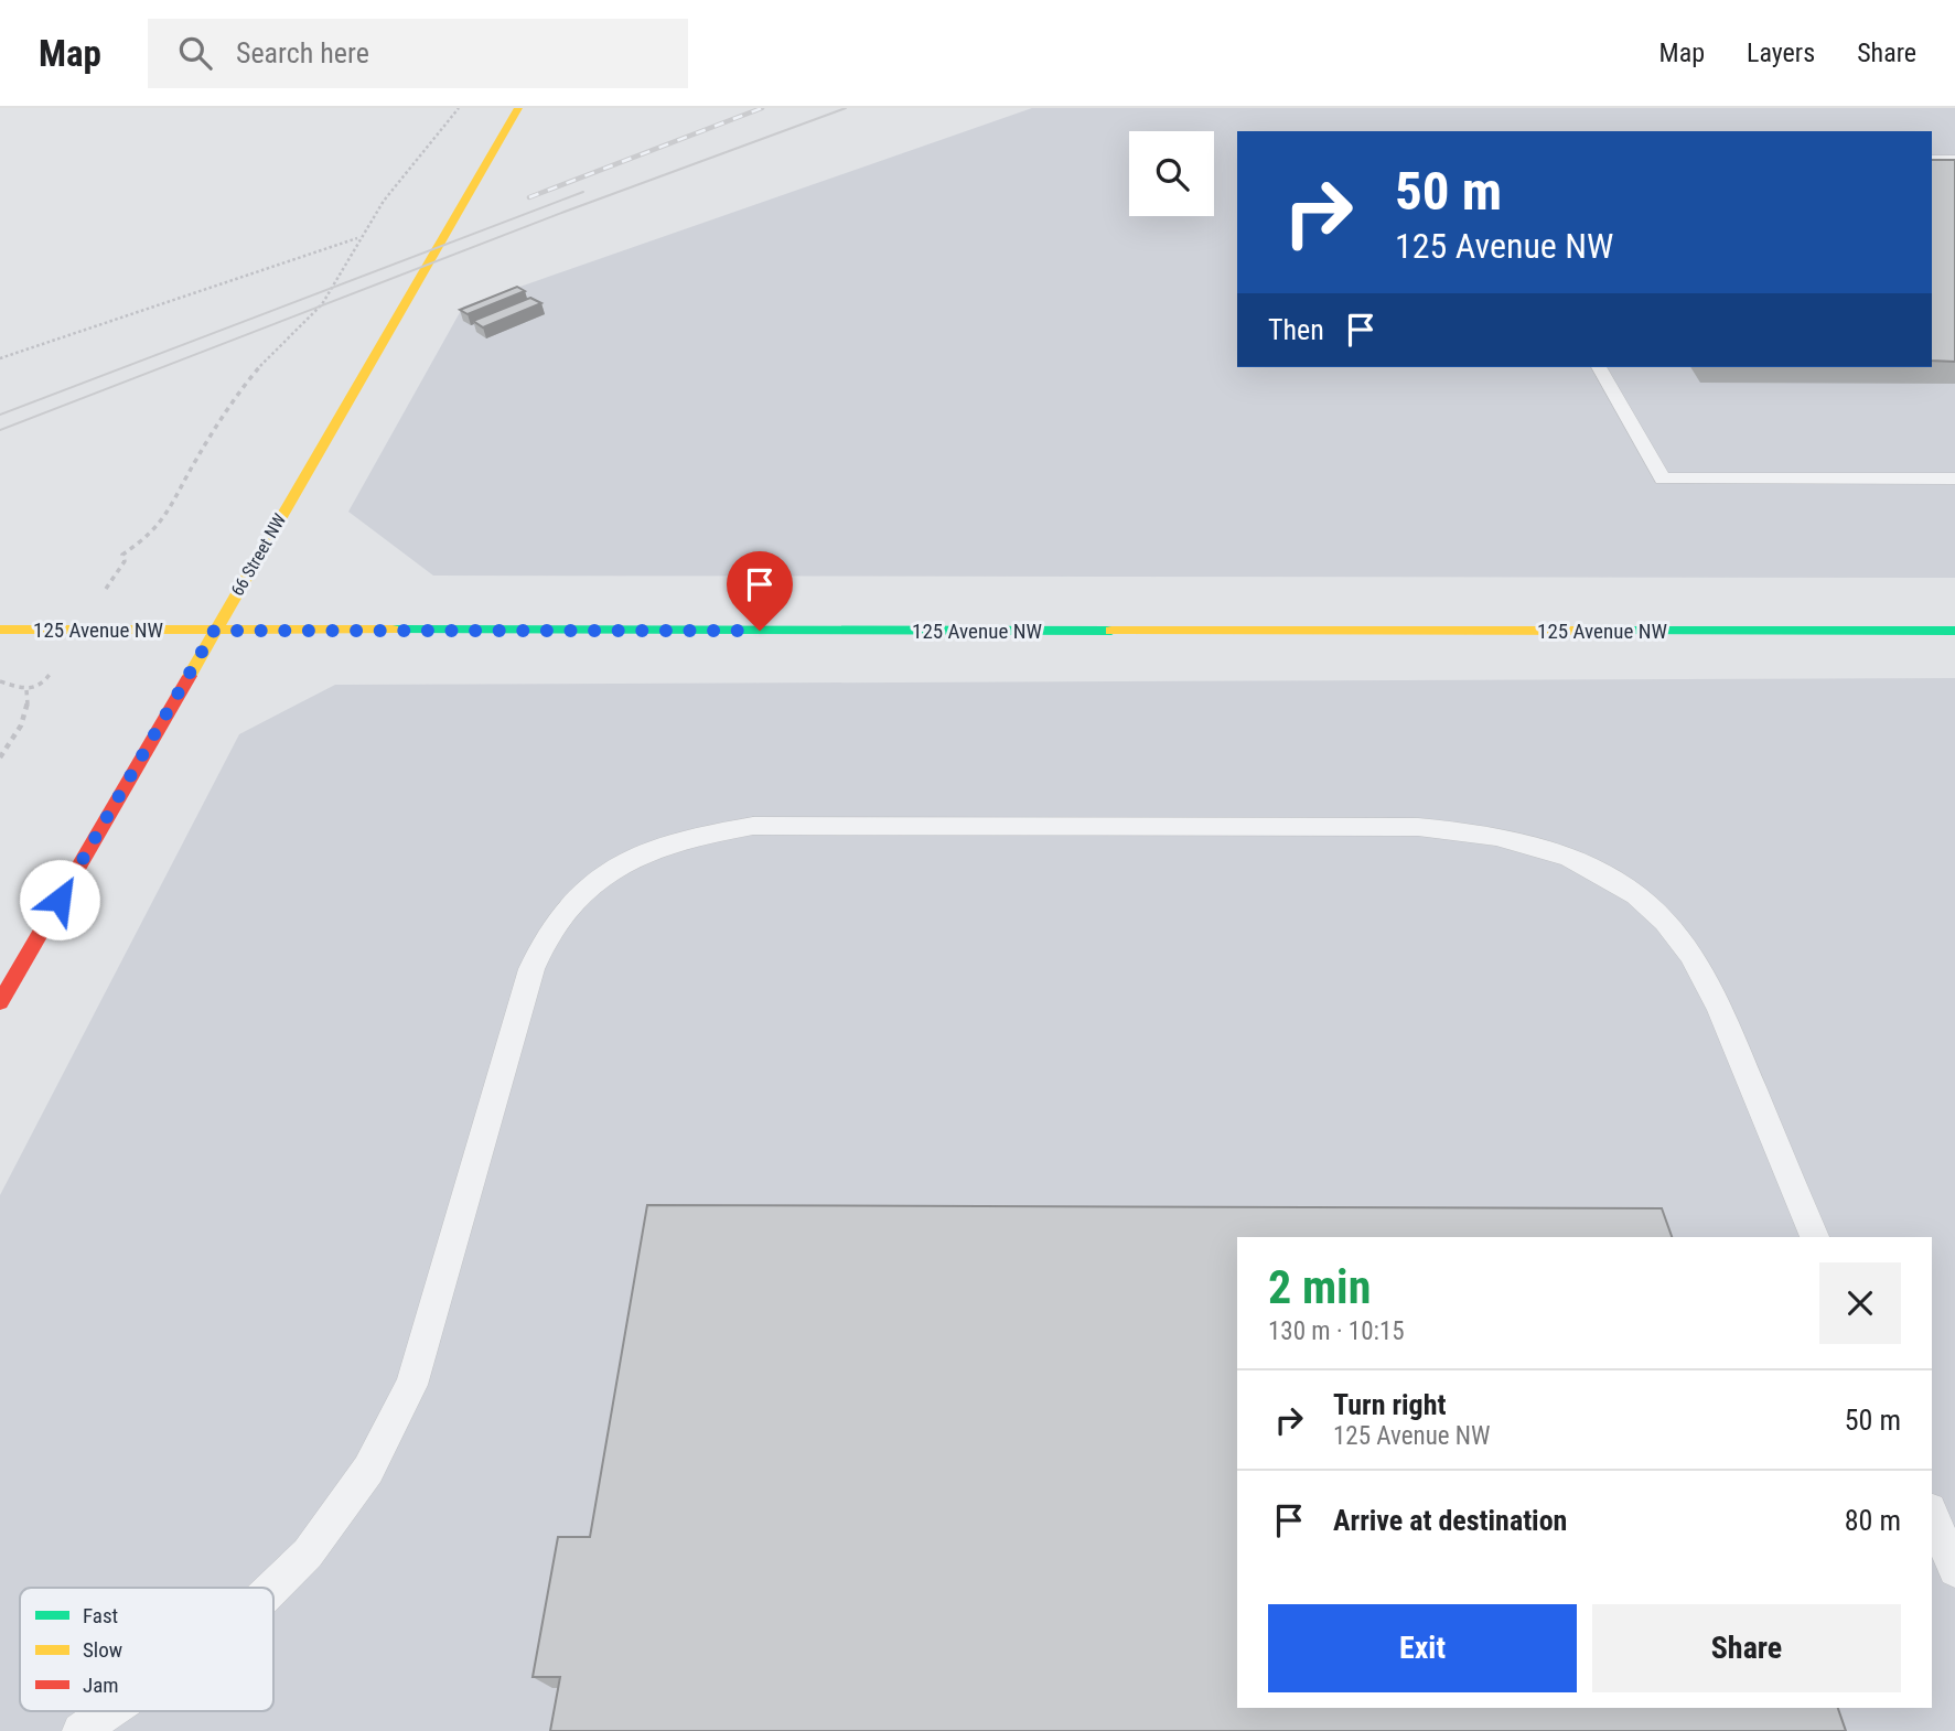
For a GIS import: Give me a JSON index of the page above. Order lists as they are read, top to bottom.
{
  "streets": {
    "street": ["66 Street NW", "125 Avenue NW"]
  },
  "crossings": [
    ["66 Street NW", "125 Avenue NW"]
  ],
  "legend": ["Fast", "Slow", "Jam"],
  "page": {
    "header": "Map",
    "search": "Search here",
    "nav": ["Map", "Layers", "Share"],
    "turn": ["50 m", "125 Avenue NW"],
    "then": "Then",
    "heading": ["2 min", "130 m · 10:15"],
    "list": [
      {
        "name": "Turn right",
        "note": "125 Avenue NW",
        "value": "50 m"
      },
      {
        "name": "Arrive at destination",
        "value": "80 m"
      }
    ],
    "buttons": ["Exit", "Share"]
  }
}
